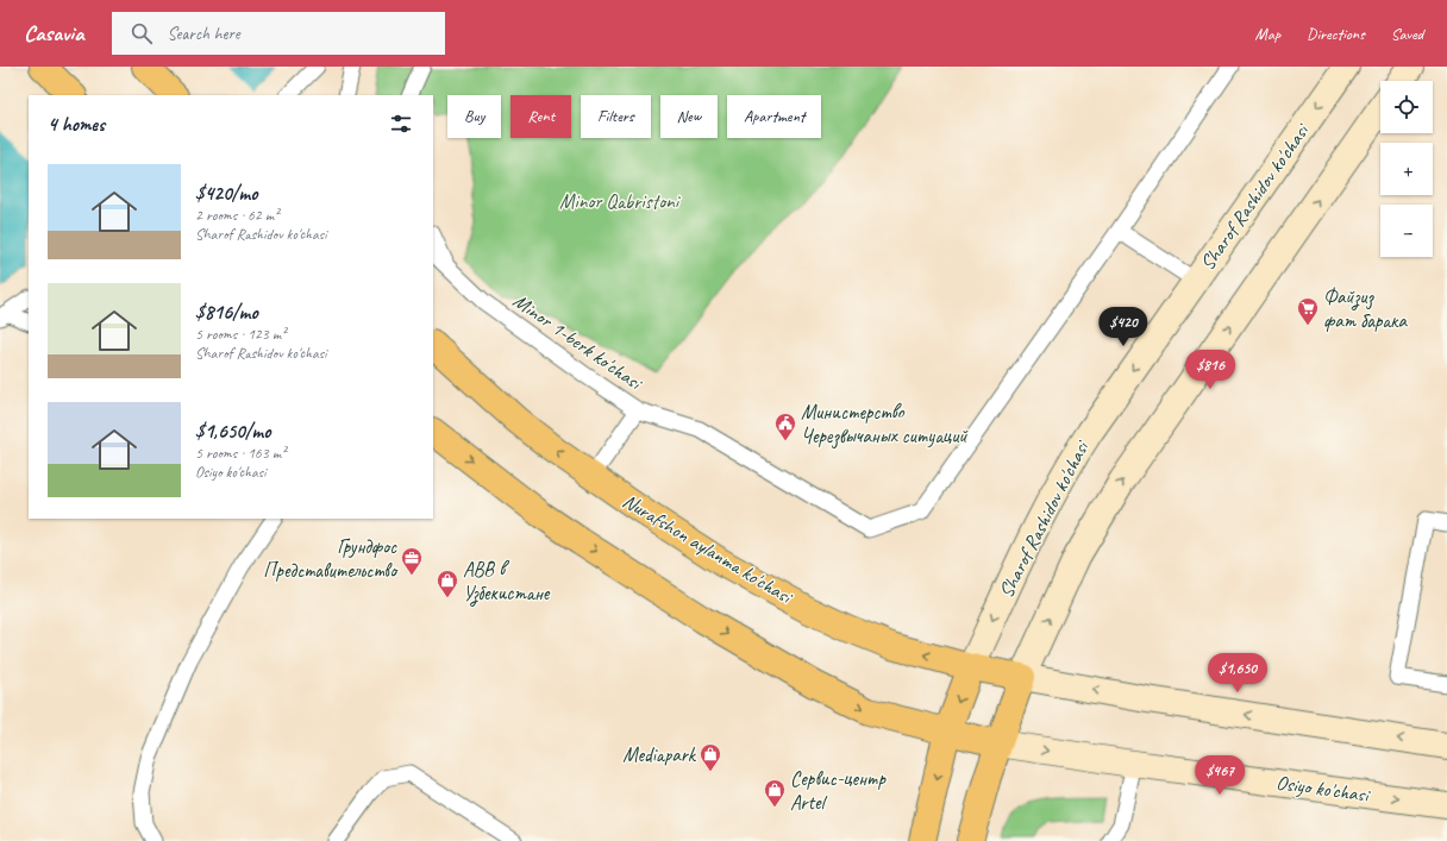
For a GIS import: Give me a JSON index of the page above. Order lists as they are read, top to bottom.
{
  "streets": {
    "main road": ["Sharof Rashidov ko'chasi", "Nurafshon aylanma ko'chasi", "Osiyo ko'chasi"],
    "lane": ["Minor 1-berk ko'chasi"]
  },
  "crossings": [
    ["Sharof Rashidov ko'chasi", "Nurafshon aylanma ko'chasi"],
    ["Minor 1-berk ko'chasi", "Nurafshon aylanma ko'chasi"]
  ],
  "parks": ["Minor Qabristoni"],
  "places": {
    "supermarket": ["Файзиз фат барака"],
    "public building": ["Министерство Черезвычаных ситуаций"],
    "office": ["Грундфос Представительство"],
    "shop": ["ABB в Узбекистане", "Mediapark", "Сервис-центр Artel"]
  },
  "page": {
    "header": "Casavia",
    "search": "Search here",
    "nav": ["Map", "Directions", "Saved"],
    "map_buttons": ["+", "−"],
    "chip": [
      "Buy",
      "Rent",
      "Filters",
      "New",
      "Apartment"
    ],
    "heading": "4 homes",
    "list": [
      {
        "name": "$420/mo",
        "note": "2 rooms · 62 m² · Sharof Rashidov ko'chasi"
      },
      {
        "name": "$816/mo",
        "note": "5 rooms · 123 m² · Sharof Rashidov ko'chasi"
      },
      {
        "name": "$1,650/mo",
        "note": "5 rooms · 163 m² · Osiyo ko'chasi"
      }
    ],
    "price": [
      "$420",
      "$816",
      "$1,650",
      "$467"
    ]
  }
}
